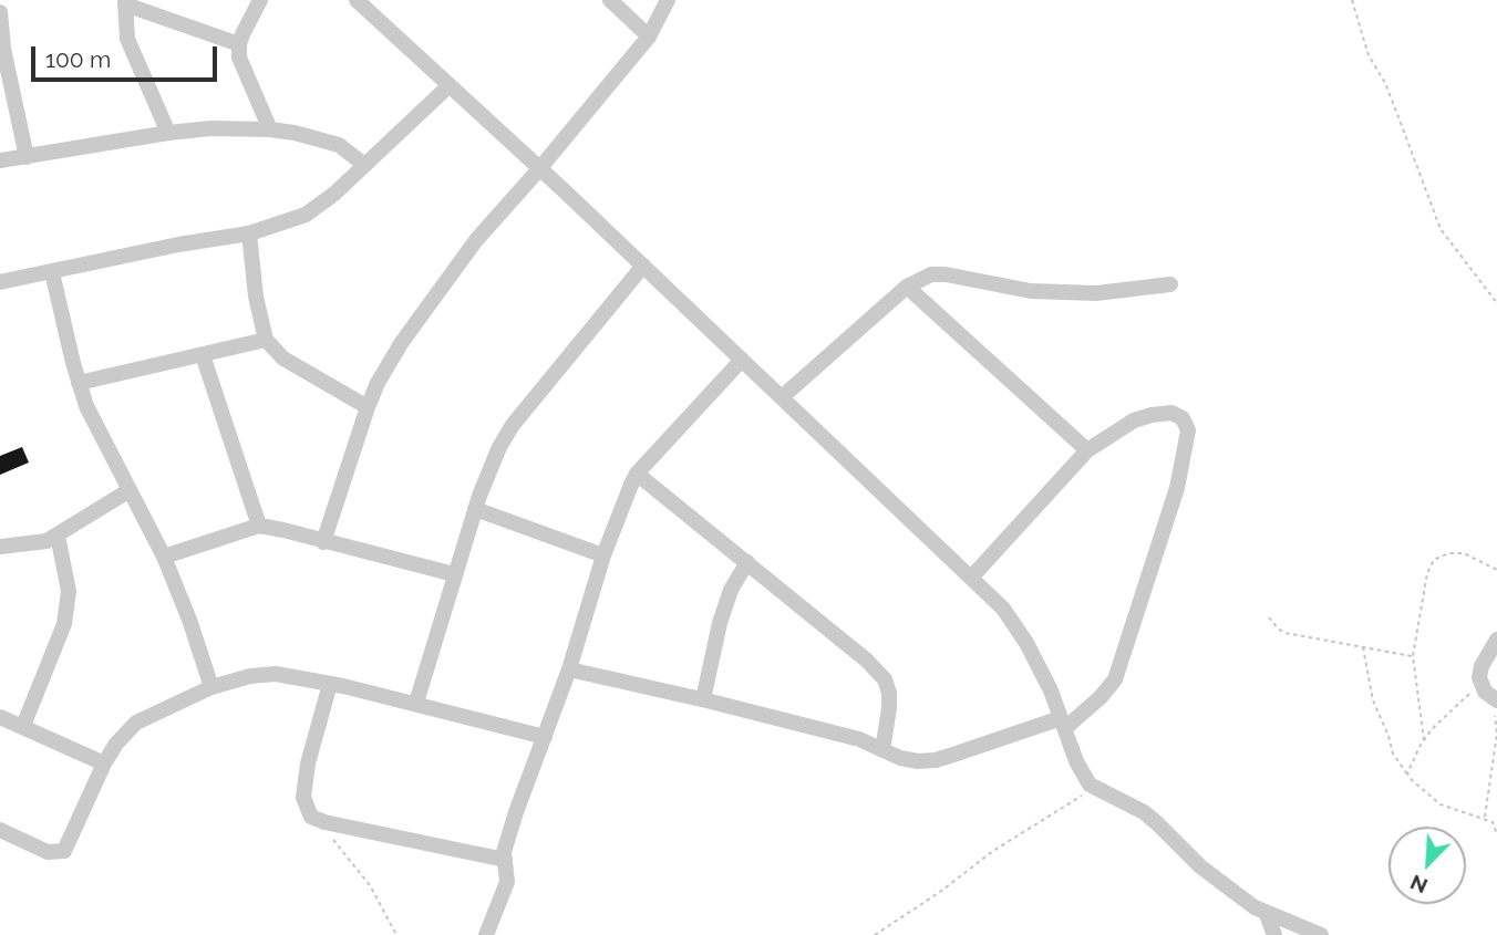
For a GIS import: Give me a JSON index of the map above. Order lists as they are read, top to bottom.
{
  "scale_bar": "100 m",
  "north": "bottom left"
}
